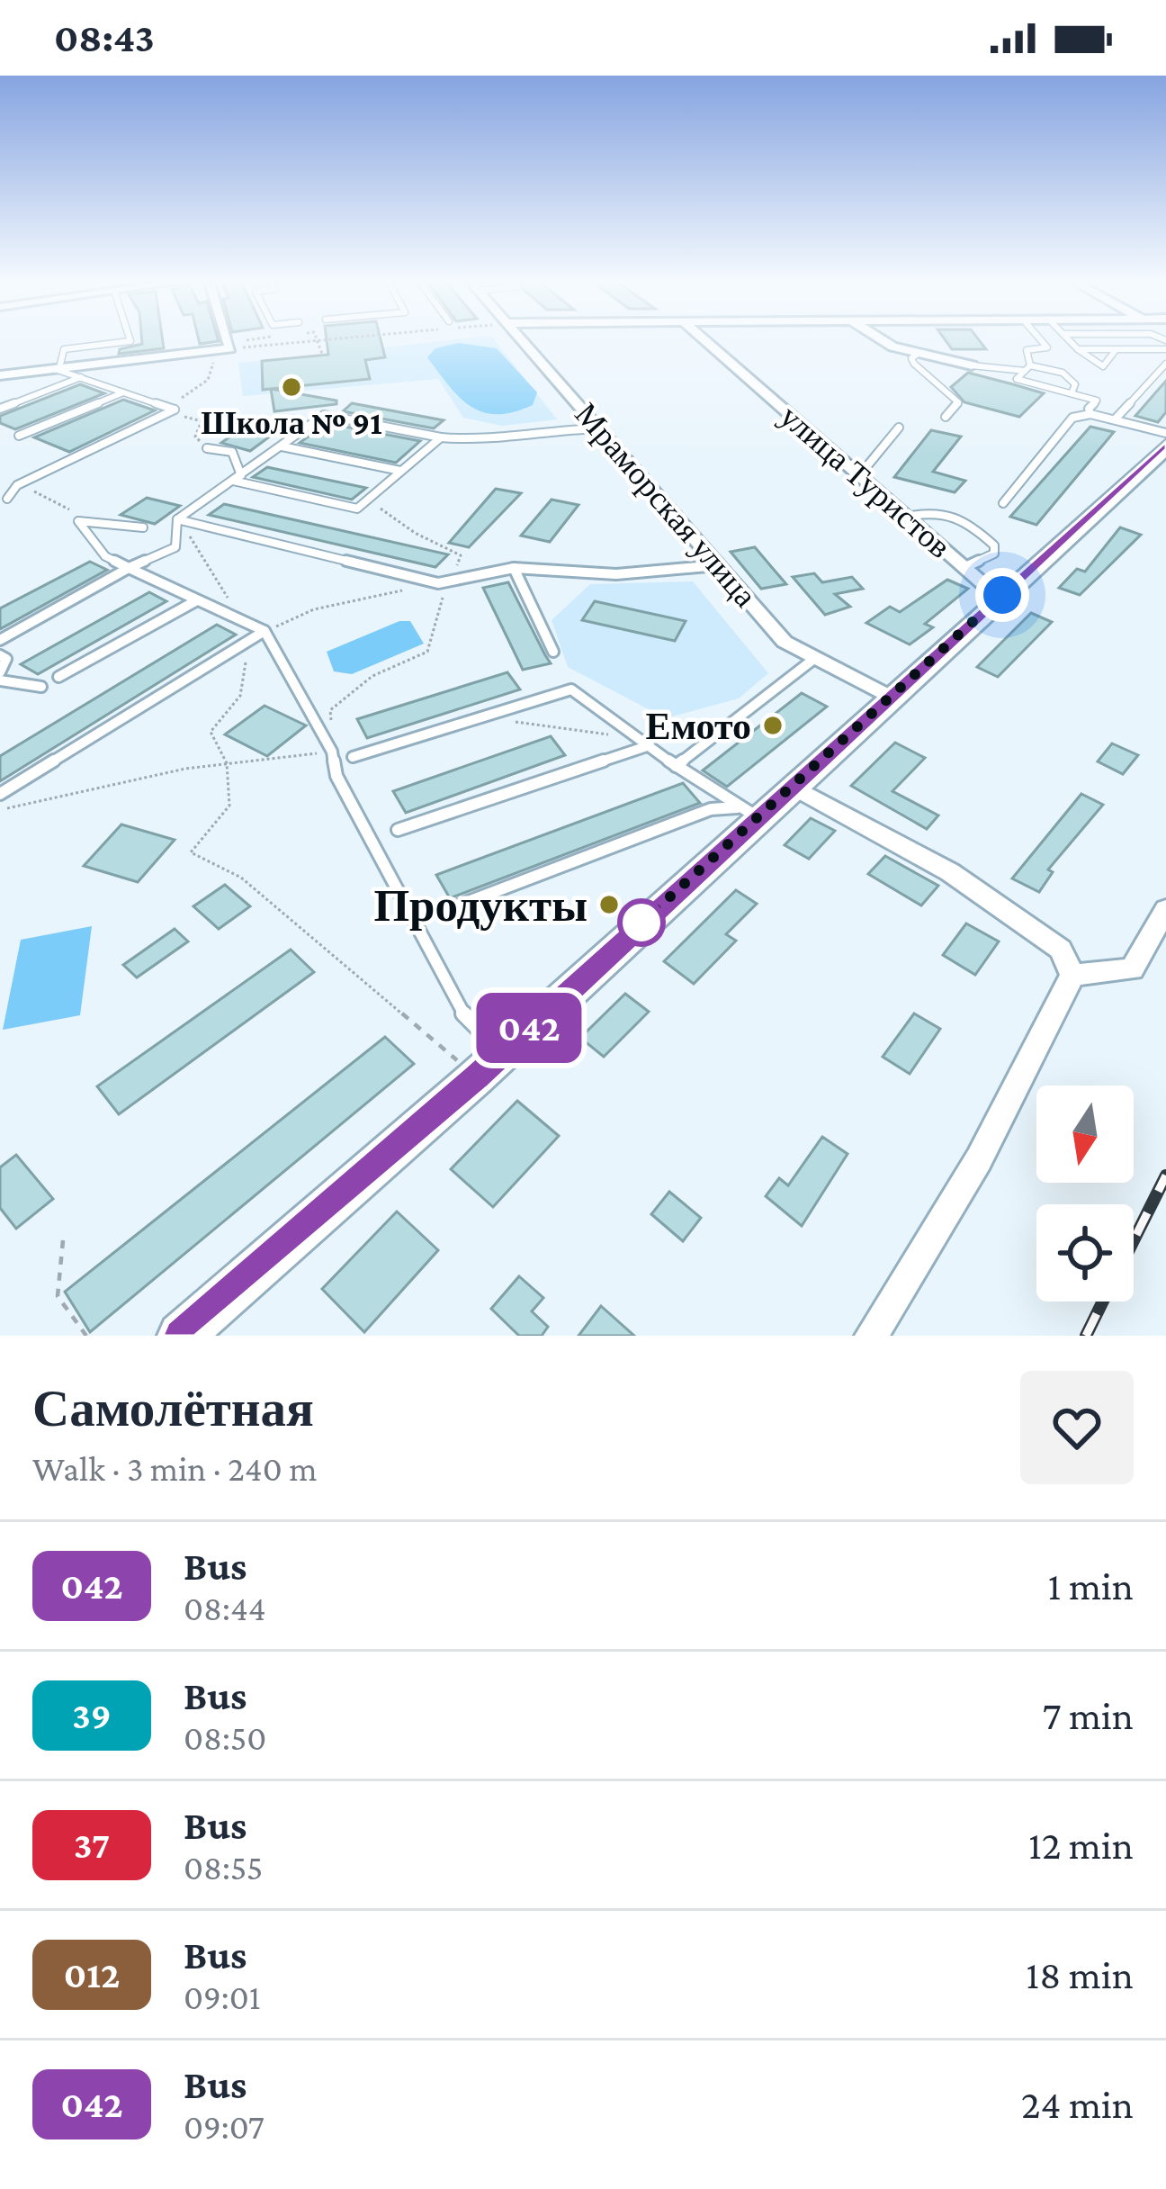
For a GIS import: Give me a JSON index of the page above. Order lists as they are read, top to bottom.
{
  "streets": {
    "street": ["улица Туристов", "Мраморская улица"]
  },
  "places": ["Школа № 91", "Емото", "Продукты"],
  "lines": ["bus line 042"],
  "north": "bottom",
  "page": {
    "status": "08:43",
    "on_map": "042",
    "heading": ["Самолётная", "Walk · 3 min · 240 m"],
    "list": [
      {
        "mark": "042",
        "name": "Bus",
        "note": "08:44",
        "value": "1 min"
      },
      {
        "mark": "39",
        "name": "Bus",
        "note": "08:50",
        "value": "7 min"
      },
      {
        "mark": "37",
        "name": "Bus",
        "note": "08:55",
        "value": "12 min"
      },
      {
        "mark": "012",
        "name": "Bus",
        "note": "09:01",
        "value": "18 min"
      },
      {
        "mark": "042",
        "name": "Bus",
        "note": "09:07",
        "value": "24 min"
      }
    ]
  }
}
